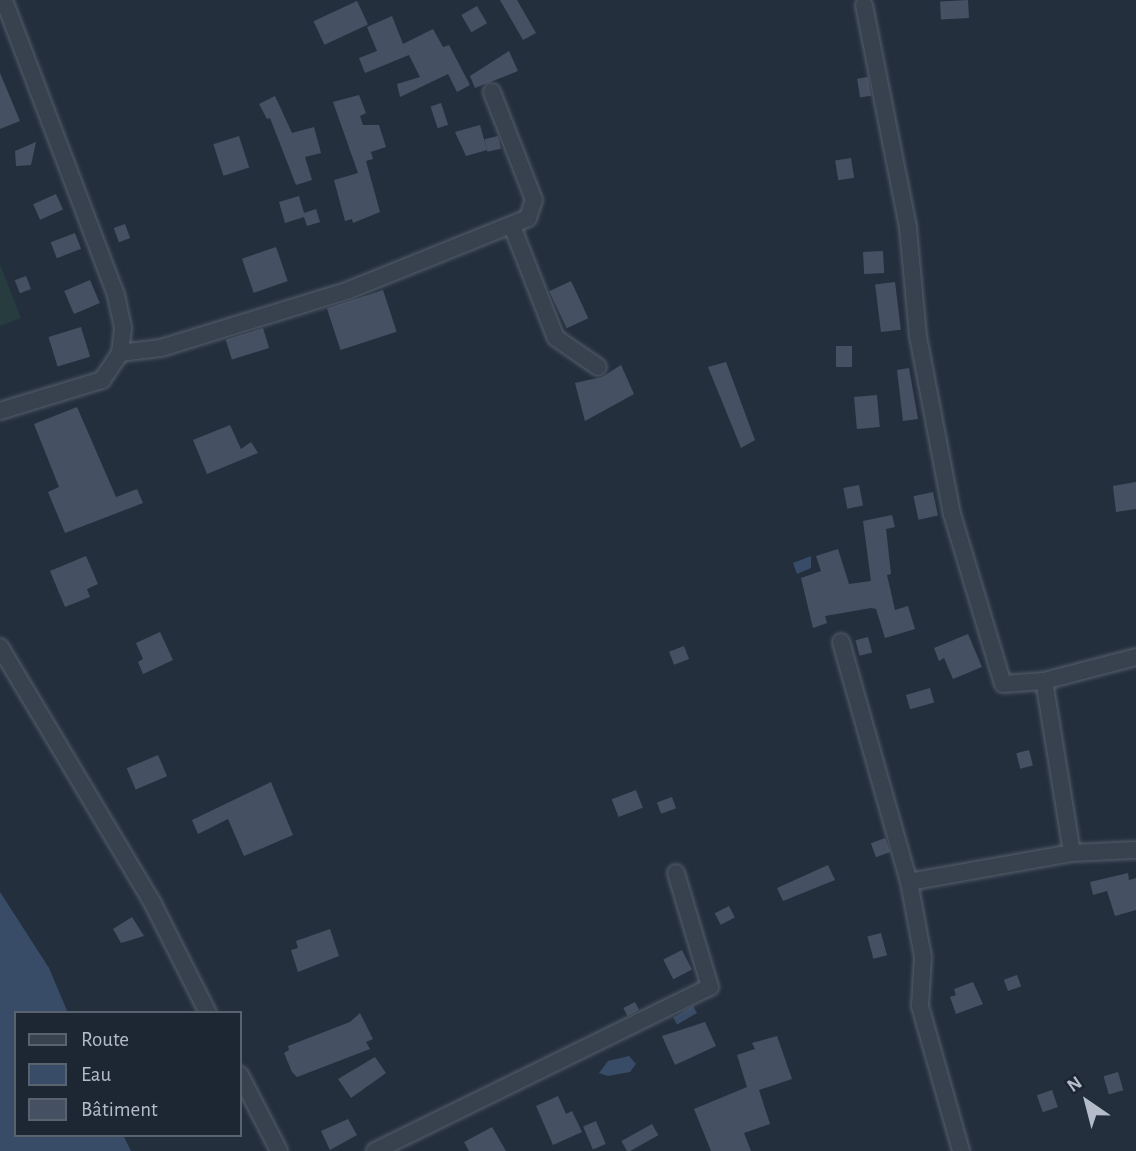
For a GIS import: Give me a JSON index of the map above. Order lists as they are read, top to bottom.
{
  "legend": ["Route", "Eau", "Bâtiment"],
  "north": "top left"
}
